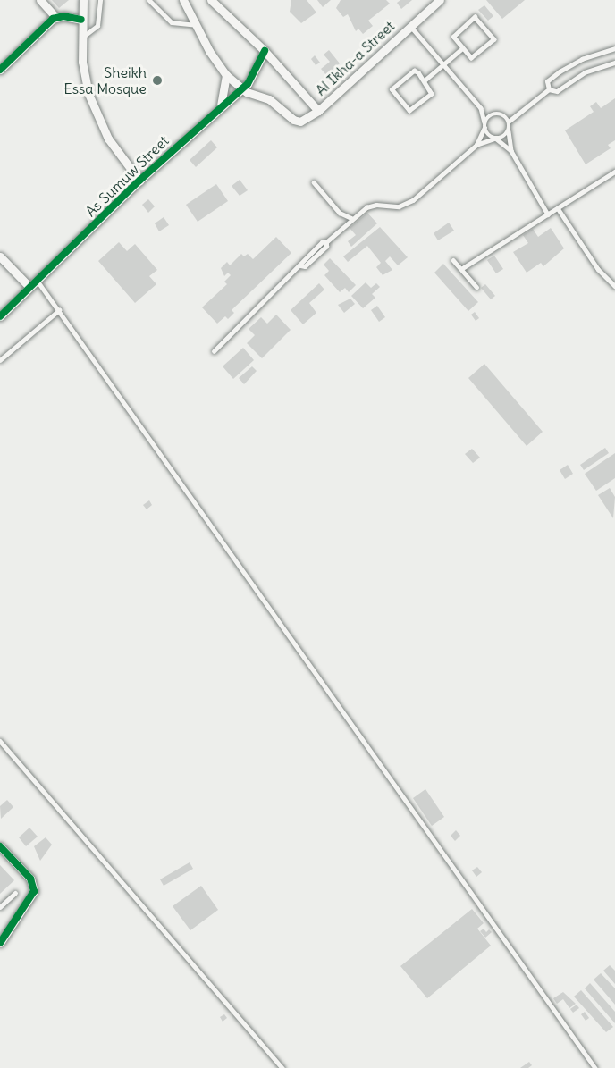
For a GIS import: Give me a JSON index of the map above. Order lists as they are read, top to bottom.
{
  "streets": {
    "street": ["Al Ikha-a Street", "As Sumuw Street"]
  },
  "places": ["Sheikh Essa Mosque"]
}
